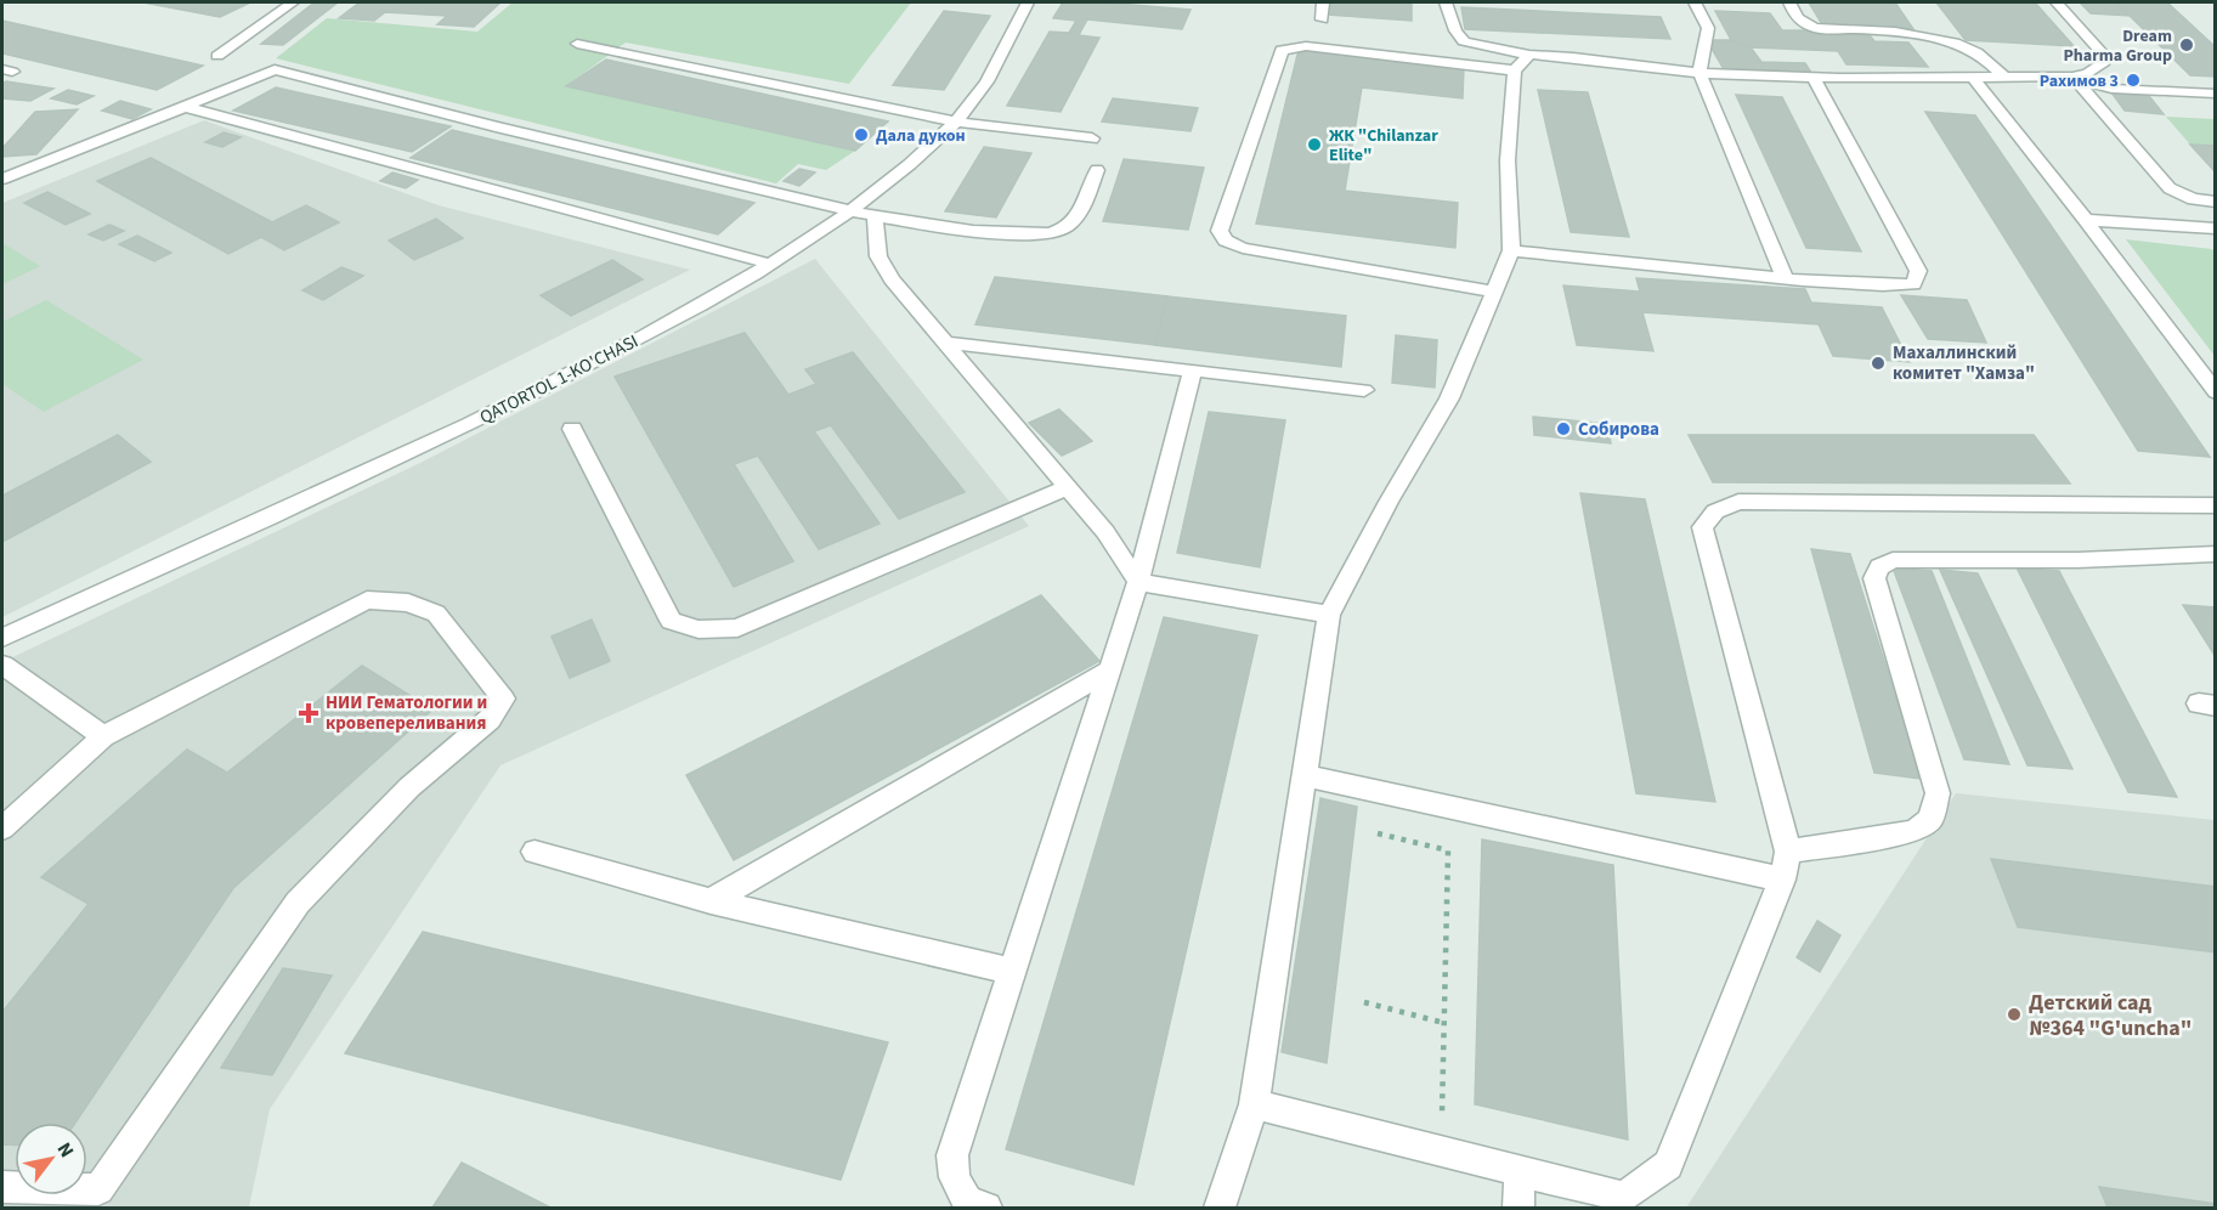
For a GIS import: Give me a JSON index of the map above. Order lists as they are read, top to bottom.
{
  "streets": {
    "street": ["QATORTOL 1-KO'CHASI"]
  },
  "places": {
    "other": [
      "Dream Pharma Group",
      "Рахимов 3",
      "Дала дукон",
      "ЖК \"Chilanzar Elite\"",
      "Махаллинский комитет \"Хамза\"",
      "Собирова",
      "Детский сад №364 \"G'uncha\""
    ],
    "health": ["НИИ Гематологии и кровепереливания"]
  },
  "north": "top right"
}
